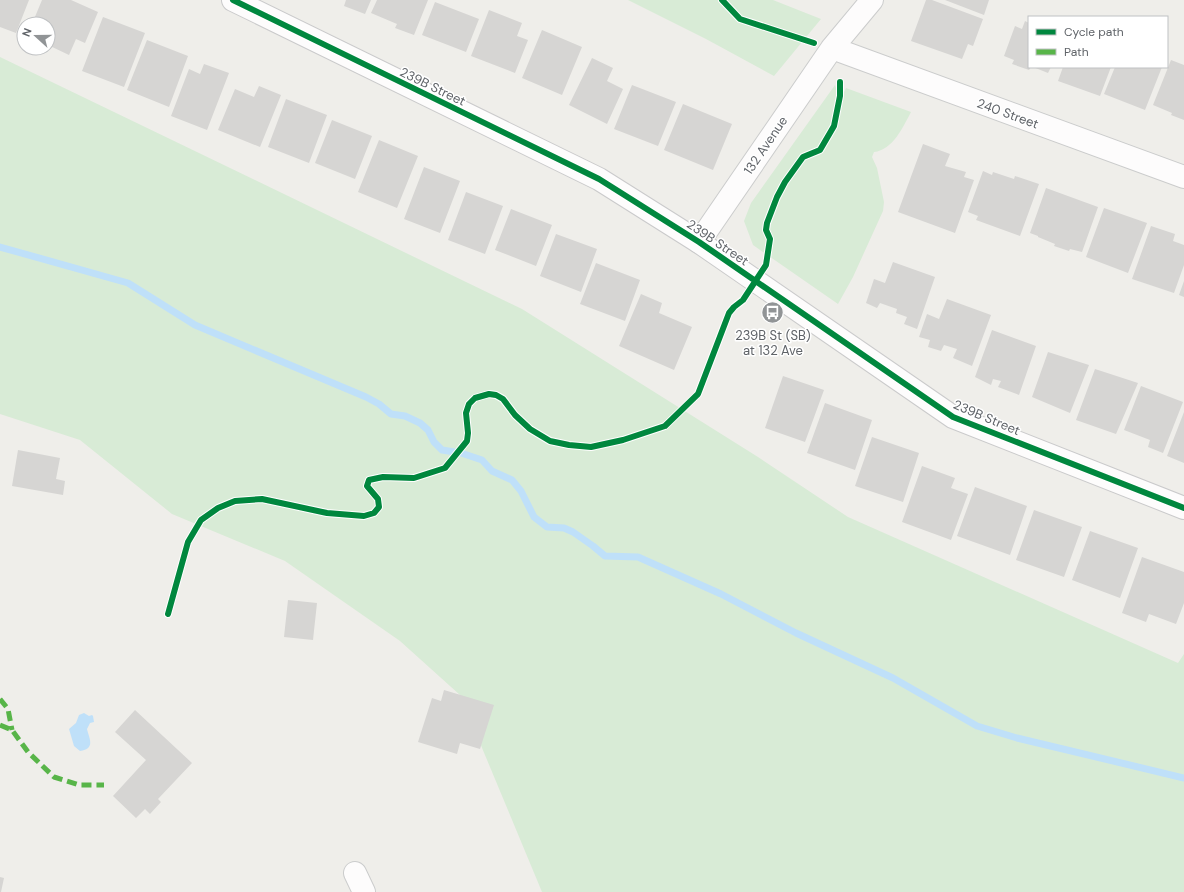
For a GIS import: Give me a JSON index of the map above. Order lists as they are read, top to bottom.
{
  "streets": {
    "street": ["239B Street", "240 Street", "132 Avenue"]
  },
  "crossings": [
    ["239B Street", "132 Avenue"],
    ["240 Street", "132 Avenue"]
  ],
  "places": {
    "bus stop": ["239B St (SB) at 132 Ave"]
  },
  "legend": ["Cycle path", "Path"],
  "north": "left"
}
